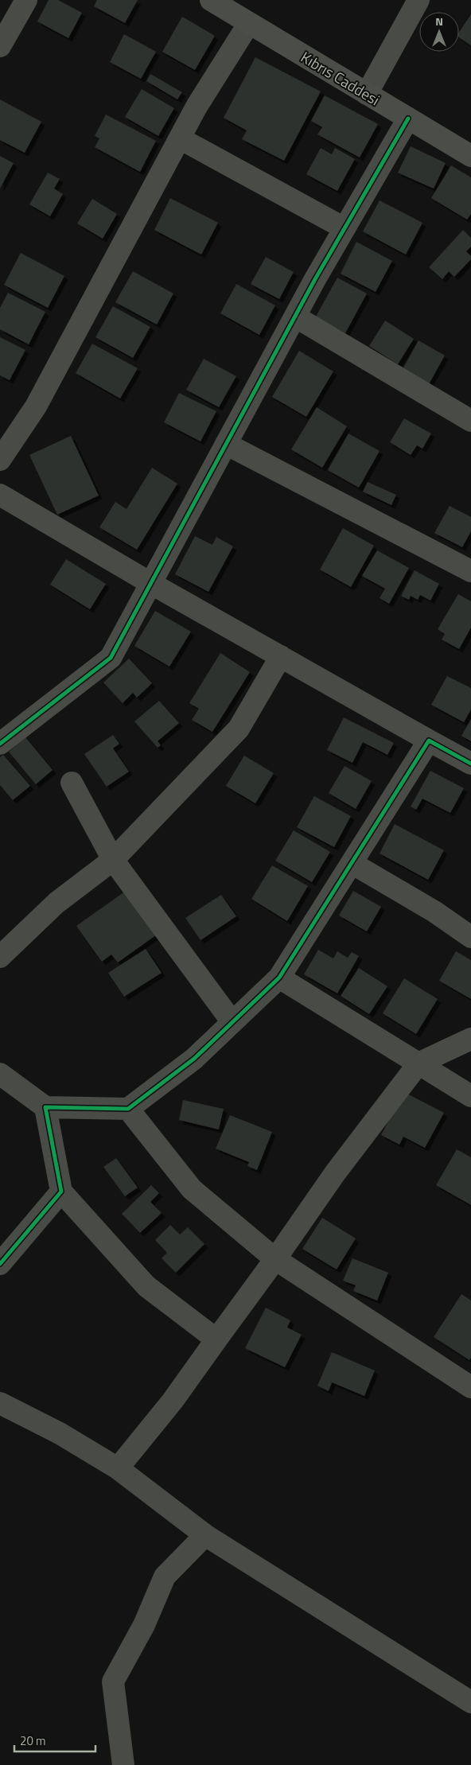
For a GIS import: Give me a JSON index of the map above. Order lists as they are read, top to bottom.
{
  "streets": {
    "main road": ["Kıbrıs Caddesi"]
  },
  "scale_bar": "20 m",
  "north": "top"
}
